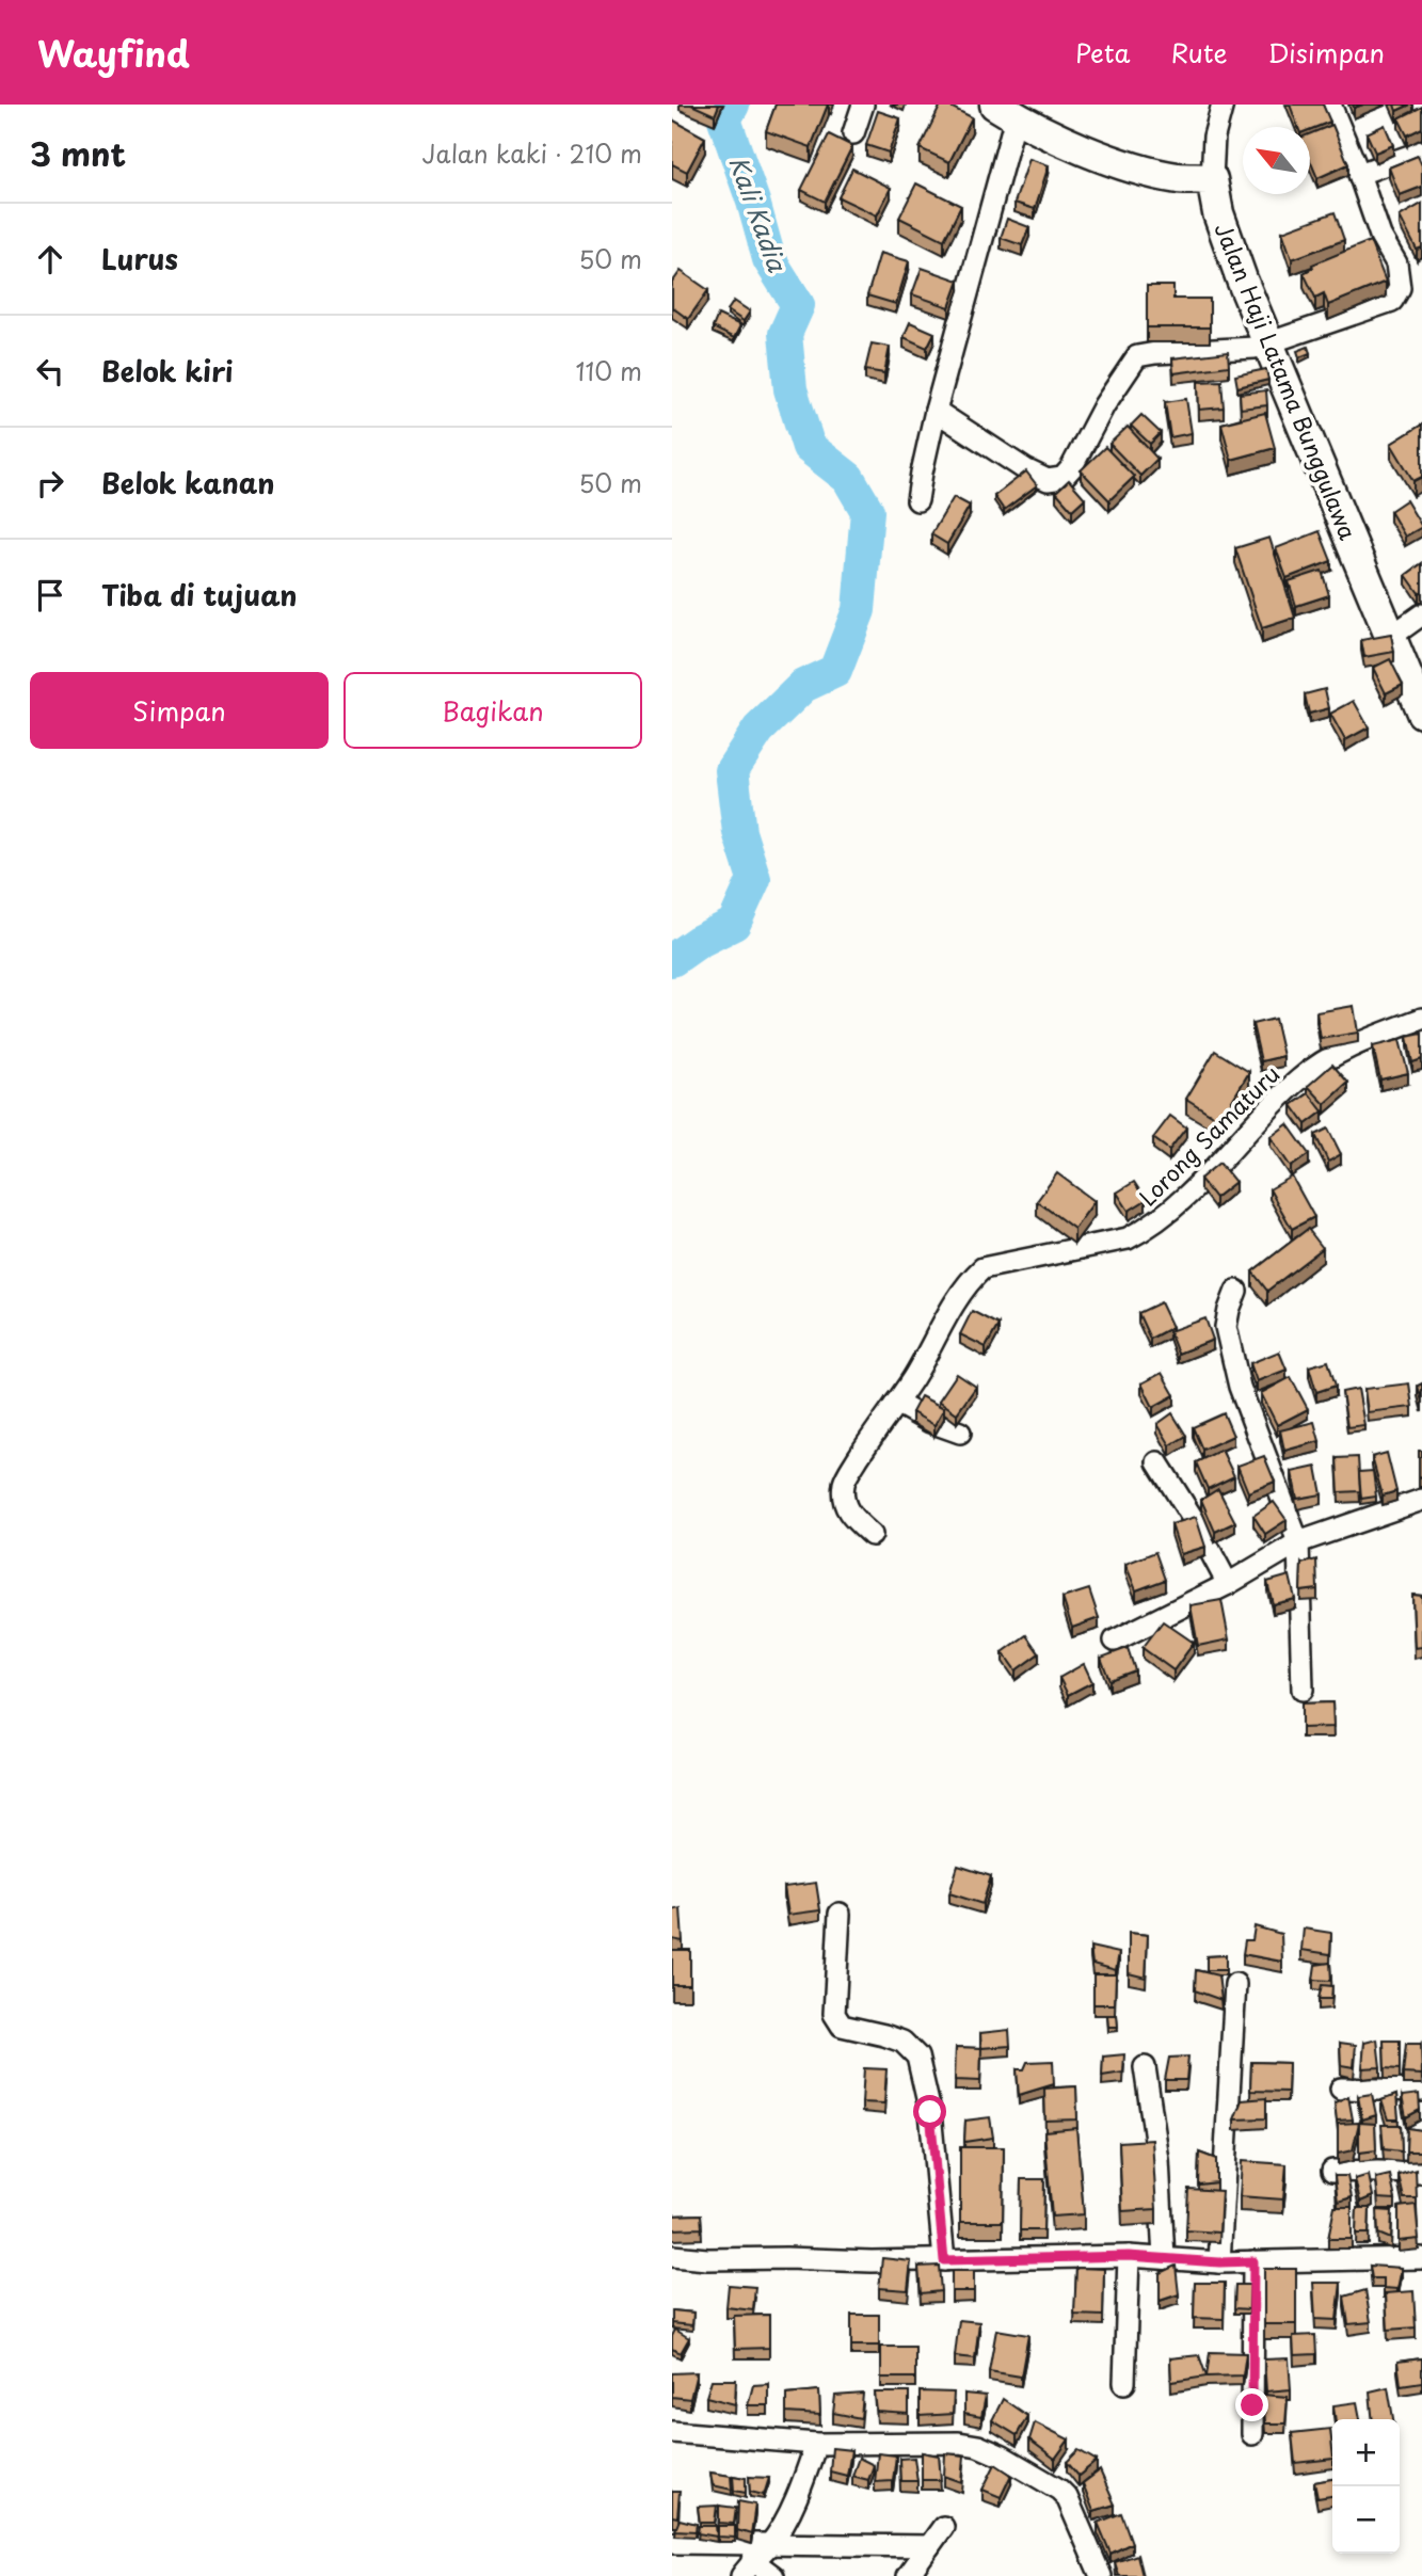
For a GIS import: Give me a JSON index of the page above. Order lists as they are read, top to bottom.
{
  "streets": {
    "main road": ["Jalan Haji Latama Bunggulawa"],
    "street": ["Lorong Samaturu"]
  },
  "water": ["Kali Kadia"],
  "north": "top left",
  "page": {
    "header": "Wayfind",
    "nav": ["Peta", "Rute", "Disimpan"],
    "heading": ["3 mnt", "Jalan kaki · 210 m"],
    "list": [
      ["Lurus", "50 m"],
      ["Belok kiri", "110 m"],
      ["Belok kanan", "50 m"],
      "Tiba di tujuan"
    ],
    "buttons": ["Simpan", "Bagikan"],
    "map_buttons": ["+", "−"]
  }
}
